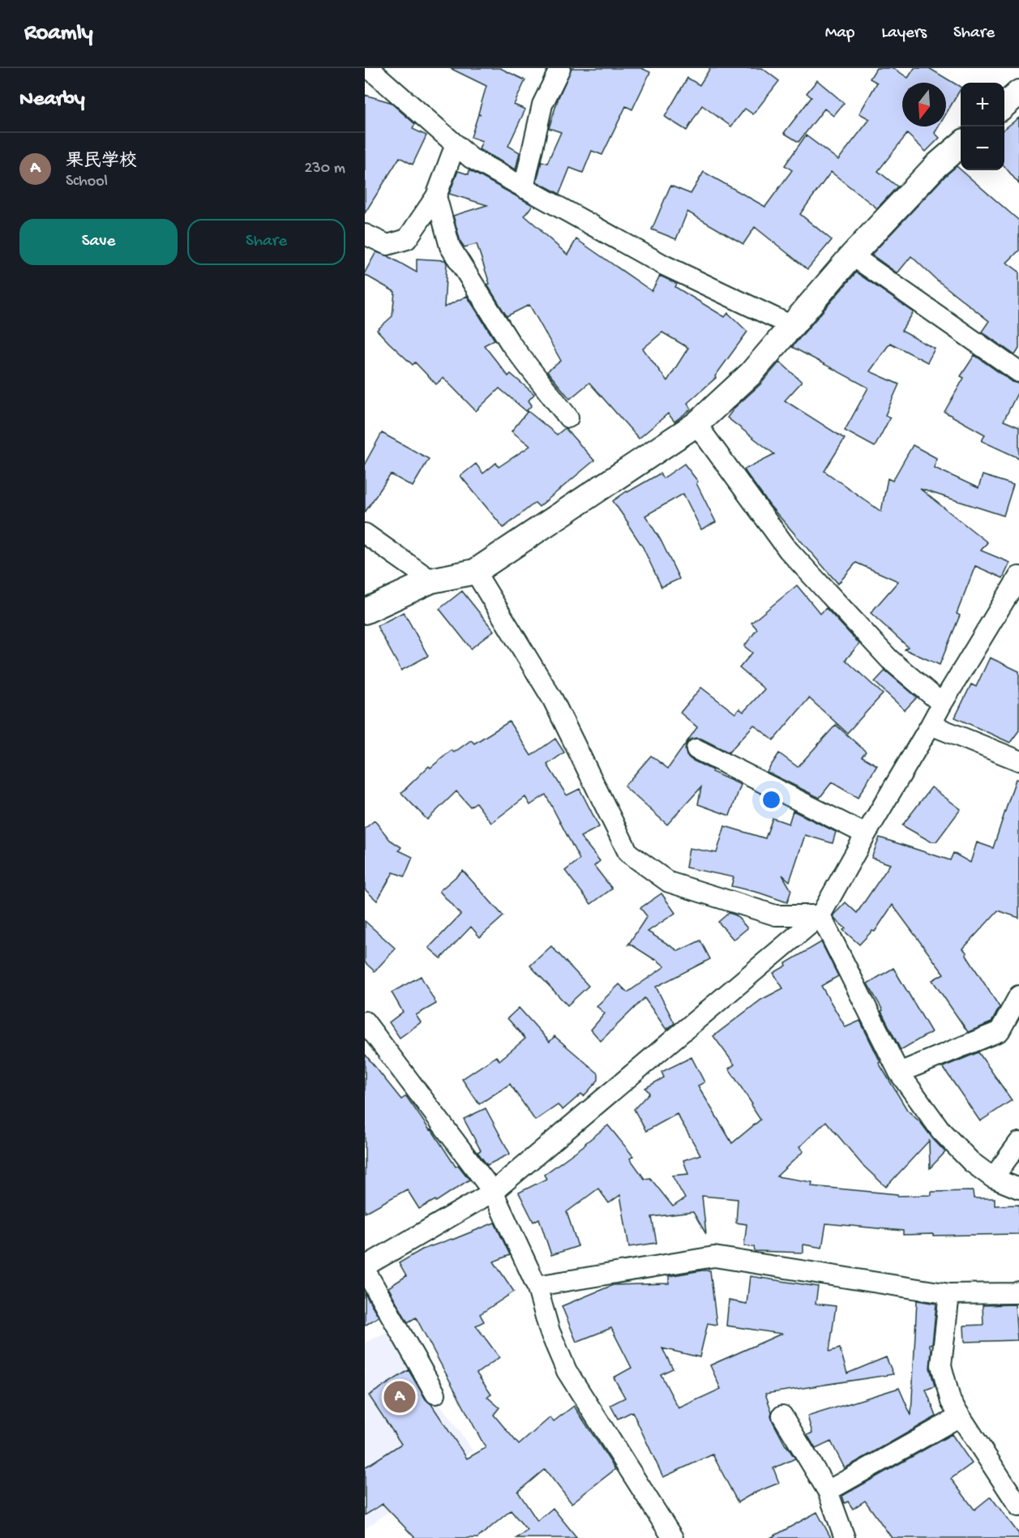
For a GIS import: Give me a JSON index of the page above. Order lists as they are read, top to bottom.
{
  "north": "bottom",
  "page": {
    "header": "Roamly",
    "nav": ["Map", "Layers", "Share"],
    "heading": "Nearby",
    "map_buttons": ["+", "−"],
    "list": [
      {
        "mark": "A",
        "name": "果民学校",
        "note": "School",
        "value": "230 m"
      }
    ],
    "buttons": ["Save", "Share"],
    "pins": "A"
  }
}
